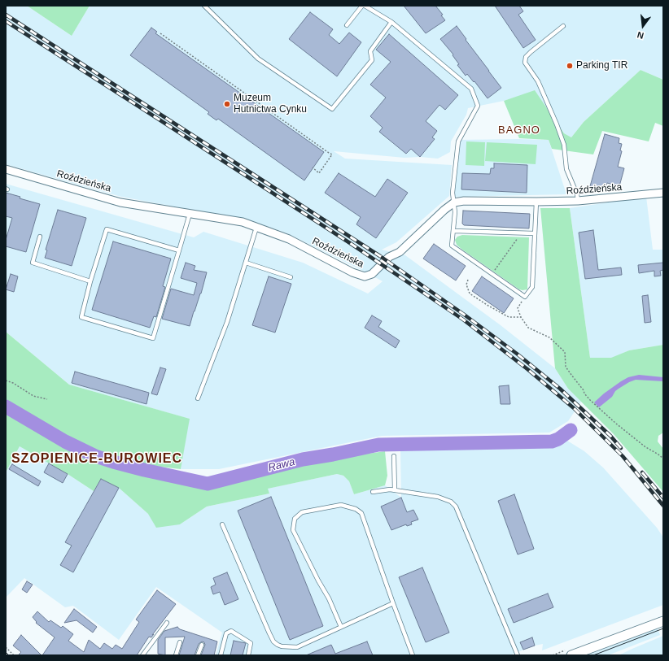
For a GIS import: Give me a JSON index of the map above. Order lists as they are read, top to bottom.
{
  "streets": {
    "street": ["Roździeńska"]
  },
  "districts": ["BAGNO", "SZOPIENICE-BUROWIEC"],
  "water": ["Rawa"],
  "places": ["Parking TIR", "Muzeum Hutnictwa Cynku"],
  "north": "bottom"
}
